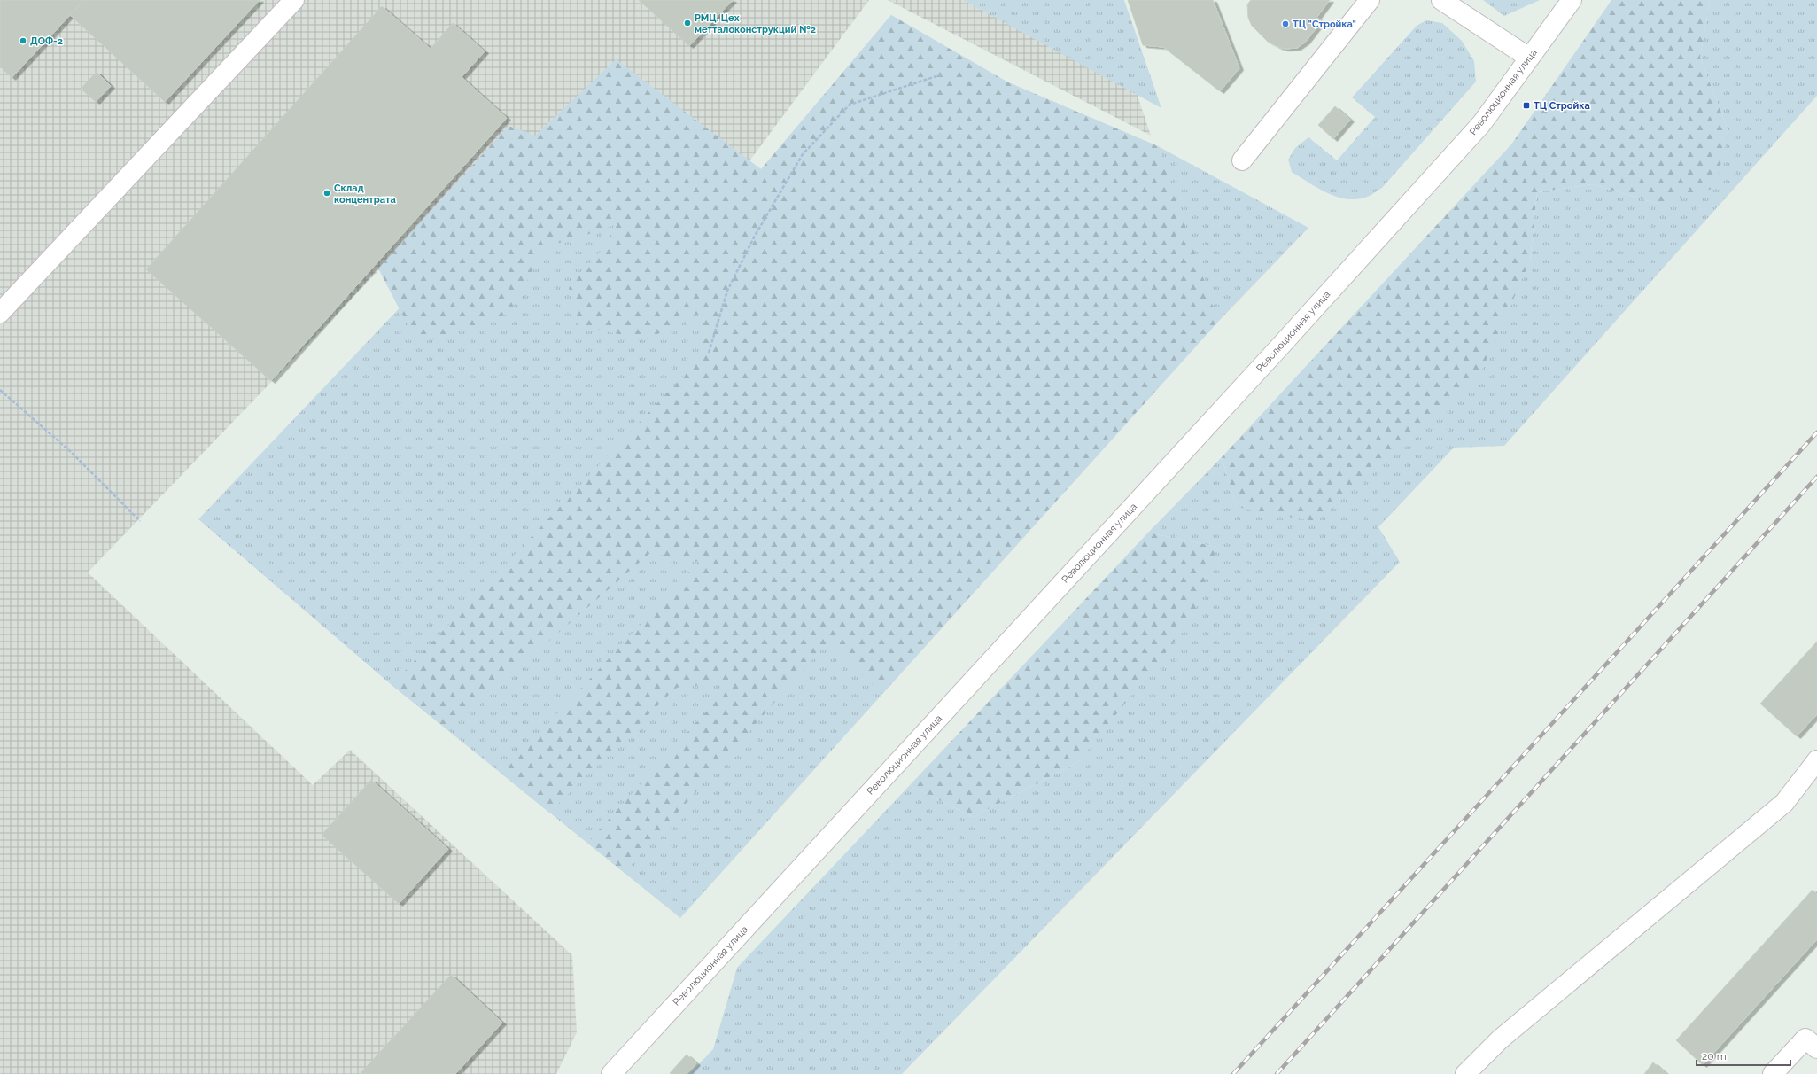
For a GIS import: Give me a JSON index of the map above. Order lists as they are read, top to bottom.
{
  "streets": {
    "street": ["Революционная улица"]
  },
  "places": {
    "other": [
      "РМЦ. Цех метталоконструкций №2",
      "ТЦ \"Стройка\"",
      "ДОФ-2",
      "Склад концентрата"
    ],
    "transit": ["ТЦ Стройка"]
  },
  "scale_bar": "20 m"
}
